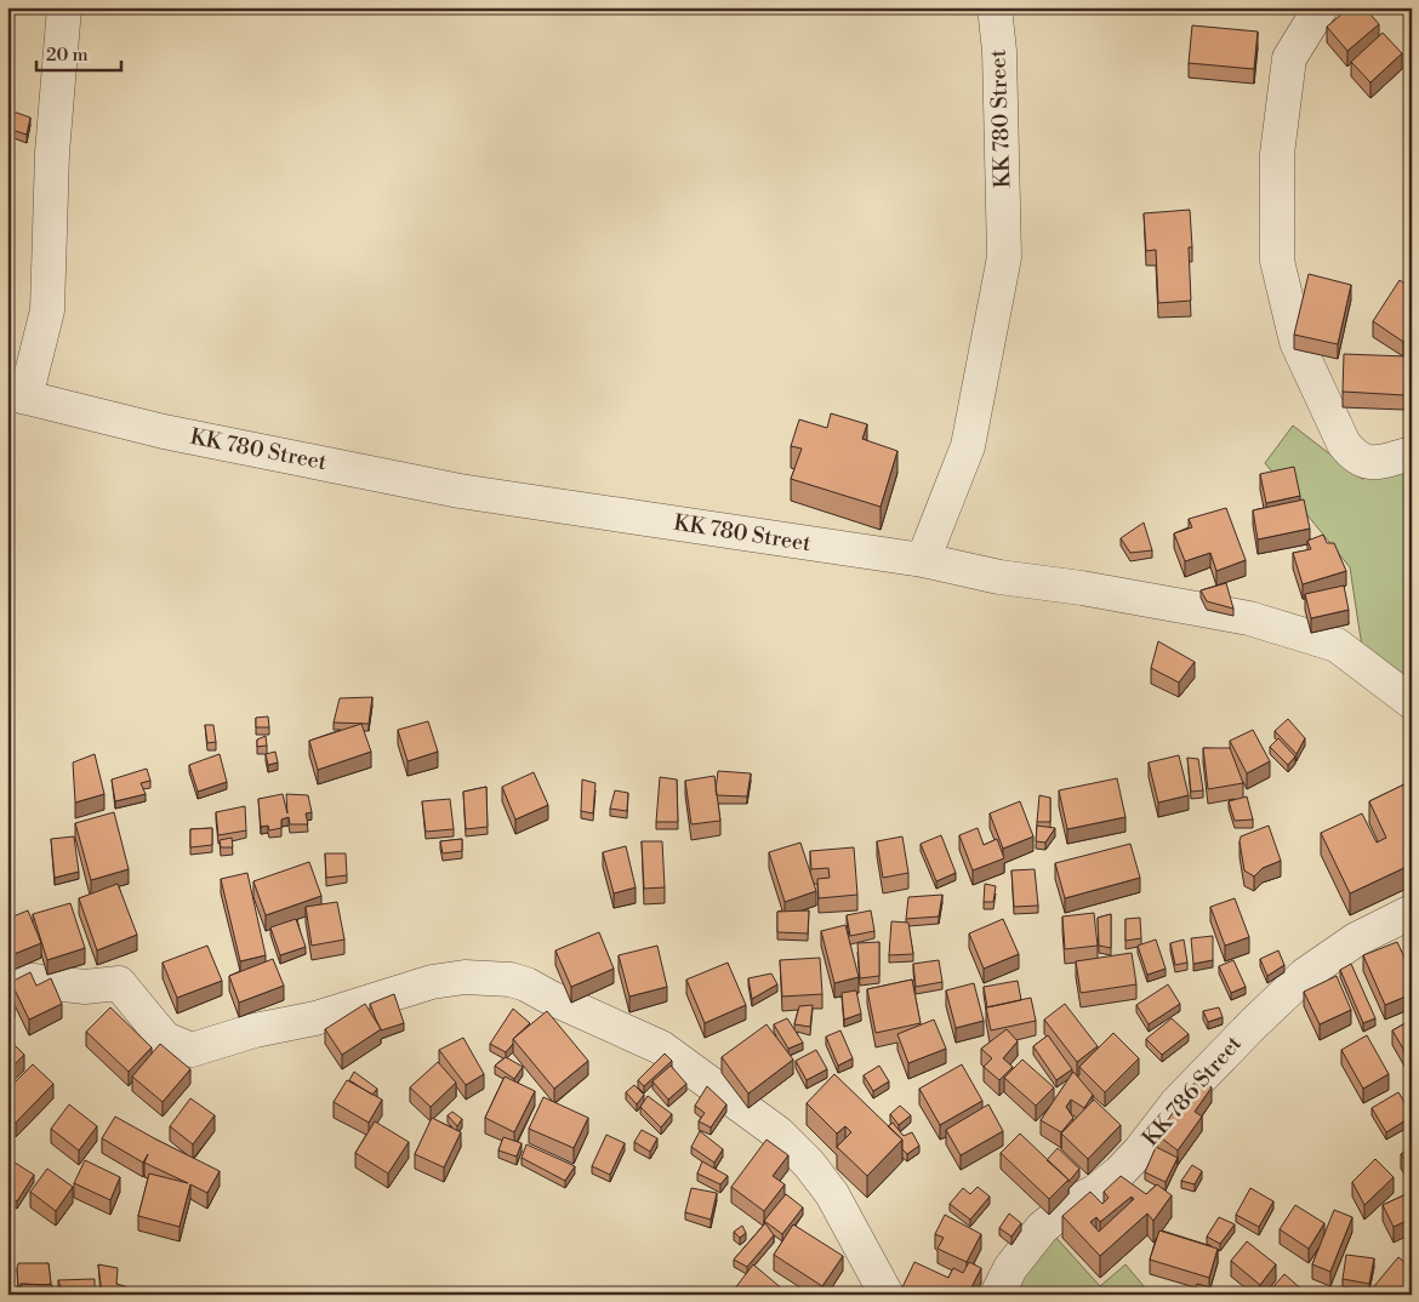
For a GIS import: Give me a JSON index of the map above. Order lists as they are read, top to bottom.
{
  "streets": {
    "street": ["KK 780 Street", "KK 786 Street"]
  },
  "scale_bar": "20 m"
}
